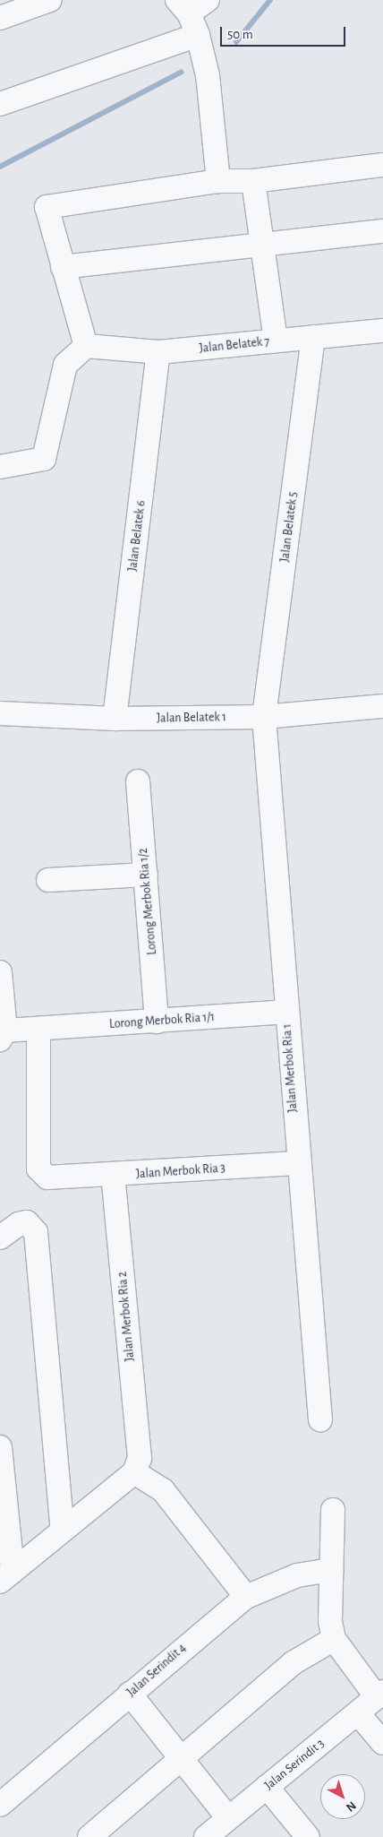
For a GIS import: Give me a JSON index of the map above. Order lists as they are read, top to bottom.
{
  "streets": {
    "street": [
      "Jalan Belatek 7",
      "Jalan Belatek 5",
      "Jalan Belatek 6",
      "Jalan Belatek 1",
      "Lorong Merbok Ria 1/2",
      "Lorong Merbok Ria 1/1",
      "Jalan Merbok Ria 1",
      "Jalan Merbok Ria 3",
      "Jalan Merbok Ria 2",
      "Jalan Serindit 4",
      "Jalan Serindit 3"
    ]
  },
  "crossings": [
    ["Jalan Belatek 7", "Jalan Belatek 5"],
    ["Jalan Belatek 7", "Jalan Belatek 6"],
    ["Jalan Belatek 5", "Jalan Belatek 1"],
    ["Jalan Belatek 5", "Jalan Merbok Ria 1"],
    ["Jalan Belatek 6", "Jalan Belatek 1"],
    ["Jalan Belatek 1", "Jalan Merbok Ria 1"],
    ["Lorong Merbok Ria 1/2", "Lorong Merbok Ria 1/1"],
    ["Lorong Merbok Ria 1/1", "Jalan Merbok Ria 1"],
    ["Lorong Merbok Ria 1/1", "Jalan Merbok Ria 3"],
    ["Jalan Merbok Ria 1", "Jalan Merbok Ria 3"],
    ["Jalan Merbok Ria 3", "Jalan Merbok Ria 2"]
  ],
  "scale_bar": "50 m",
  "north": "bottom right"
}
